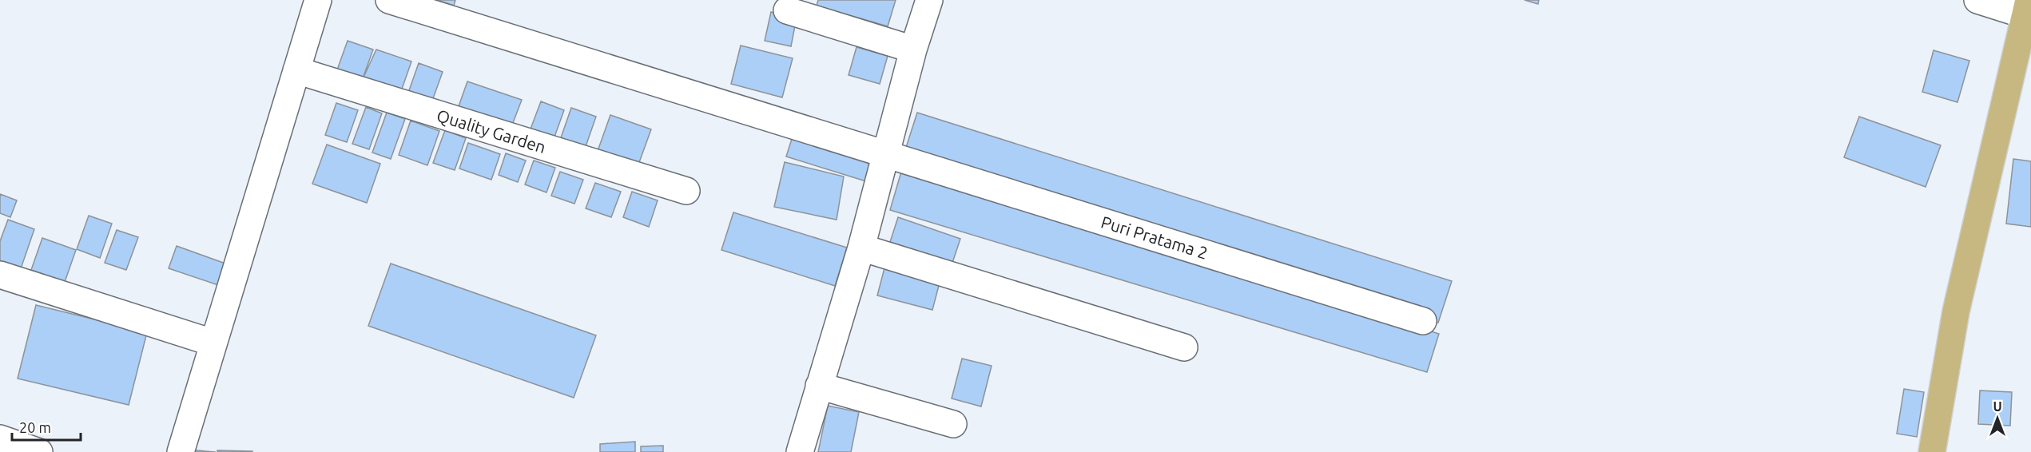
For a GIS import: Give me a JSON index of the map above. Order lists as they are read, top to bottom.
{
  "streets": {
    "street": ["Quality Garden", "Puri Pratama 2"]
  },
  "scale_bar": "20 m",
  "north": "top"
}
